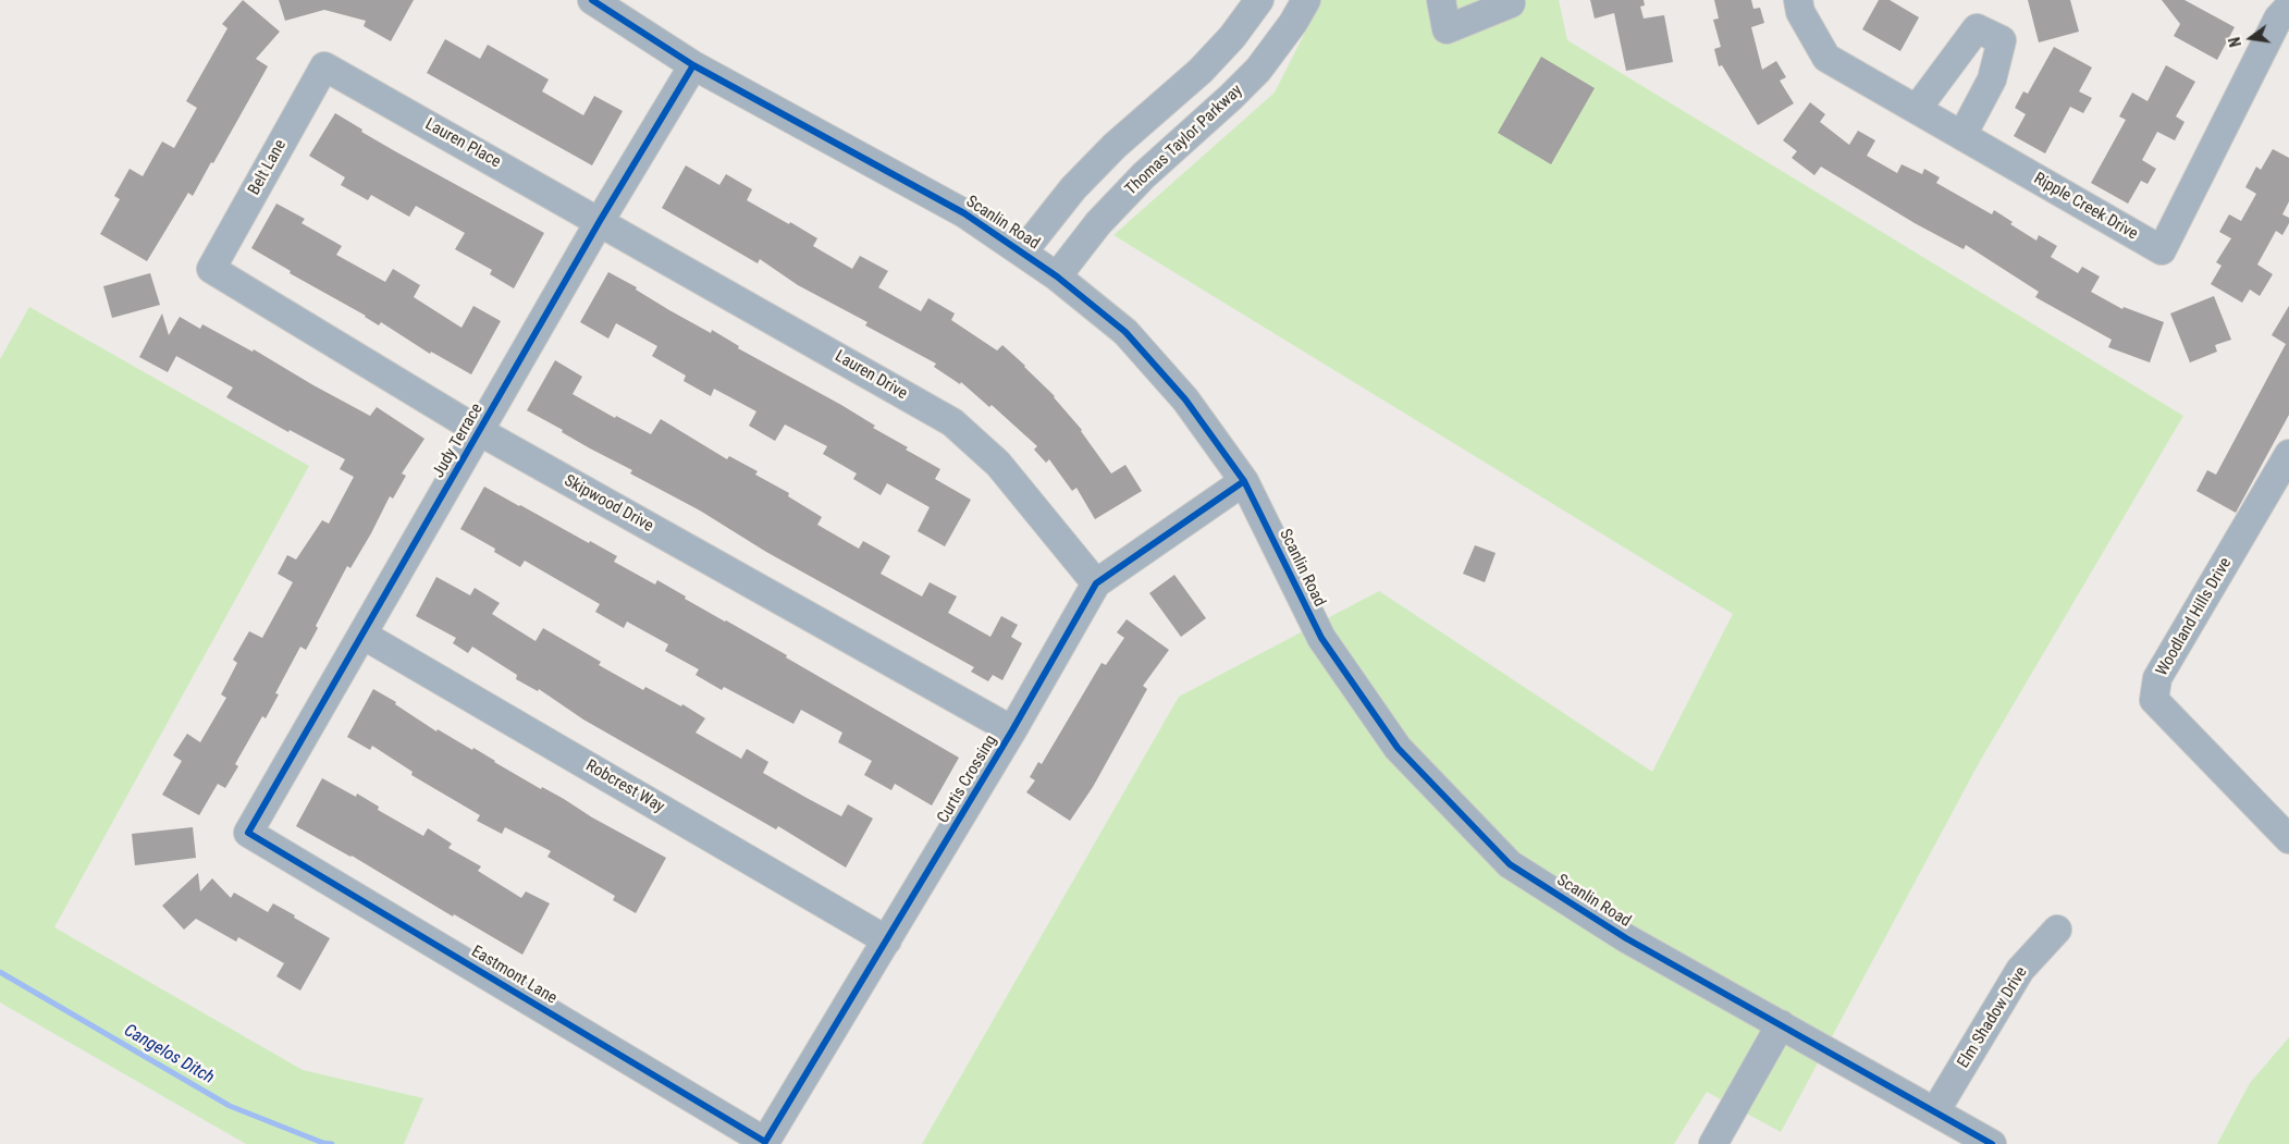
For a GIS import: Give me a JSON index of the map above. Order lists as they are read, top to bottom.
{
  "streets": {
    "street": [
      "Thomas Taylor Parkway",
      "Lauren Place",
      "Belt Lane",
      "Ripple Creek Drive",
      "Scanlin Road",
      "Lauren Drive",
      "Judy Terrace",
      "Skipwood Drive",
      "Woodland Hills Drive",
      "Curtis Crossing",
      "Robcrest Way",
      "Eastmont Lane",
      "Elm Shadow Drive"
    ]
  },
  "crossings": [
    ["Thomas Taylor Parkway", "Scanlin Road"],
    ["Lauren Place", "Belt Lane"],
    ["Lauren Place", "Lauren Drive"],
    ["Lauren Place", "Judy Terrace"],
    ["Belt Lane", "Skipwood Drive"],
    ["Scanlin Road", "Judy Terrace"],
    ["Scanlin Road", "Curtis Crossing"],
    ["Scanlin Road", "Elm Shadow Drive"],
    ["Lauren Drive", "Judy Terrace"],
    ["Lauren Drive", "Curtis Crossing"],
    ["Judy Terrace", "Skipwood Drive"],
    ["Judy Terrace", "Robcrest Way"],
    ["Judy Terrace", "Eastmont Lane"],
    ["Skipwood Drive", "Curtis Crossing"],
    ["Curtis Crossing", "Robcrest Way"],
    ["Curtis Crossing", "Eastmont Lane"]
  ],
  "water": ["Cangelos Ditch"],
  "north": "left"
}
